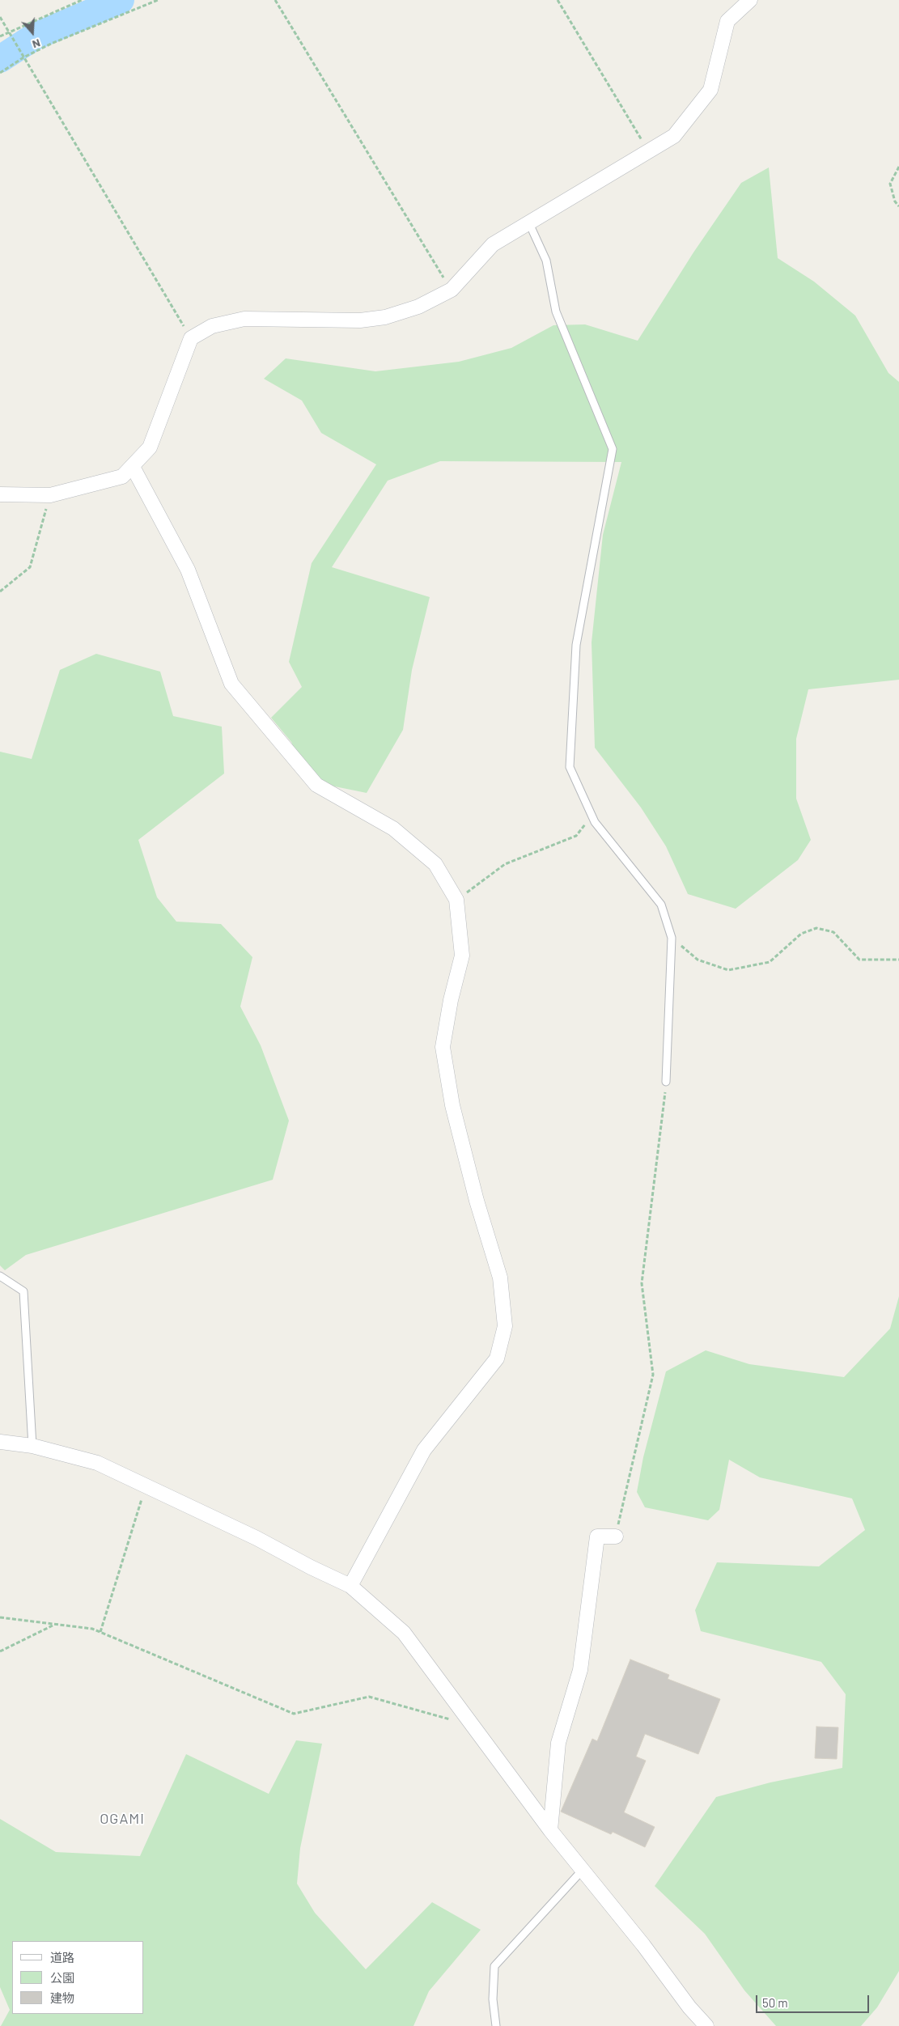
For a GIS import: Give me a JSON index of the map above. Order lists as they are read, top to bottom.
{
  "districts": ["OGAMI"],
  "legend": ["道路", "公園", "建物"],
  "scale_bar": "50 m",
  "north": "bottom"
}
